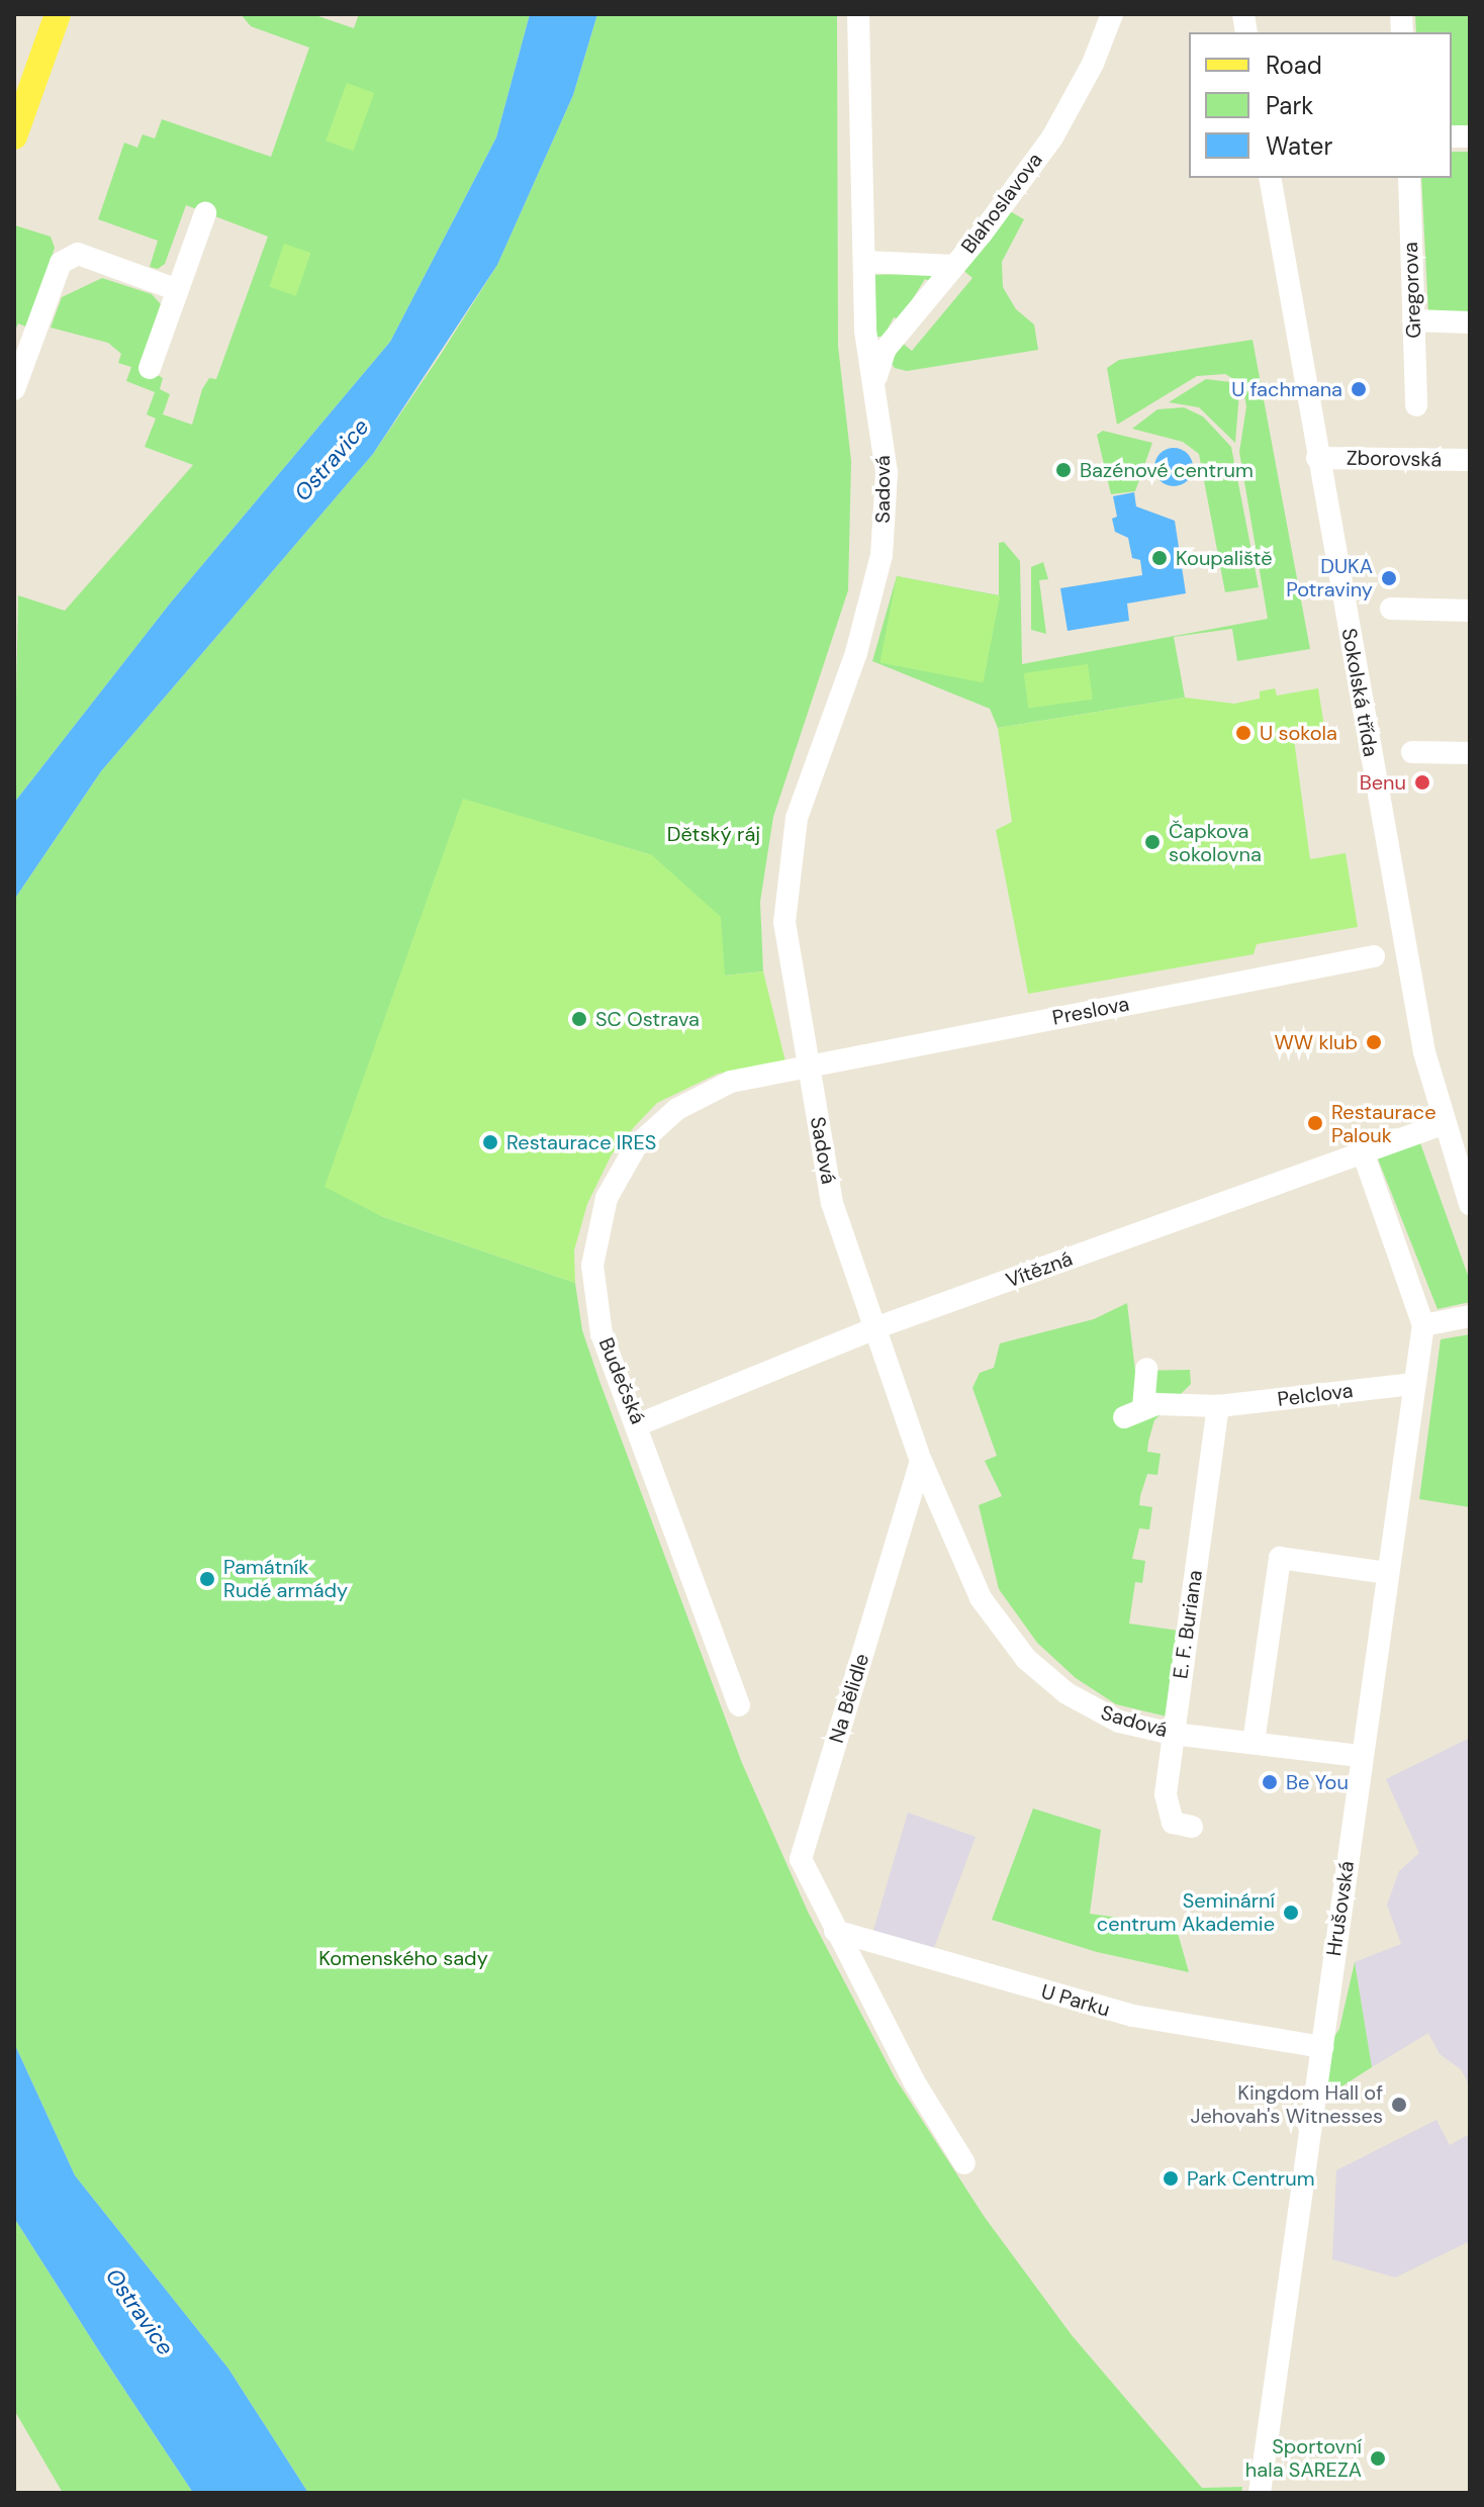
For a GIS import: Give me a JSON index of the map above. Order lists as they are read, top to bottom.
{
  "streets": {
    "street": [
      "Blahoslavova",
      "Gregorova",
      "Zborovská",
      "Sadová",
      "Sokolská třída",
      "Preslova",
      "Vítězná",
      "Budečská",
      "Pelclova",
      "E. F. Buriana",
      "Na Bělidle",
      "Hrušovská",
      "U Parku"
    ]
  },
  "crossings": [
    ["Blahoslavova", "Sadová"],
    ["Zborovská", "Sokolská třída"],
    ["Sadová", "Preslova"],
    ["Sadová", "Vítězná"],
    ["Sadová", "Budečská"],
    ["Sadová", "E. F. Buriana"],
    ["Sadová", "Na Bělidle"],
    ["Sadová", "Hrušovská"],
    ["Sokolská třída", "Vítězná"],
    ["Preslova", "Budečská"],
    ["Vítězná", "Budečská"],
    ["Pelclova", "E. F. Buriana"],
    ["Pelclova", "Hrušovská"],
    ["Na Bělidle", "U Parku"],
    ["Hrušovská", "U Parku"]
  ],
  "water": ["Ostravice"],
  "parks": ["Dětský ráj", "Komenského sady"],
  "places": [
    "U fachmana",
    "Bazénové centrum",
    "Koupaliště",
    "DUKA Potraviny",
    "U sokola",
    "Benu",
    "Čapkova sokolovna",
    "SC Ostrava",
    "WW klub",
    "Restaurace Palouk",
    "Restaurace IRES",
    "Památník Rudé armády",
    "Be You",
    "Seminární centrum Akademie",
    "Kingdom Hall of Jehovah's Witnesses",
    "Park Centrum",
    "Sportovní hala SAREZA"
  ],
  "legend": ["Road", "Park", "Water"]
}
